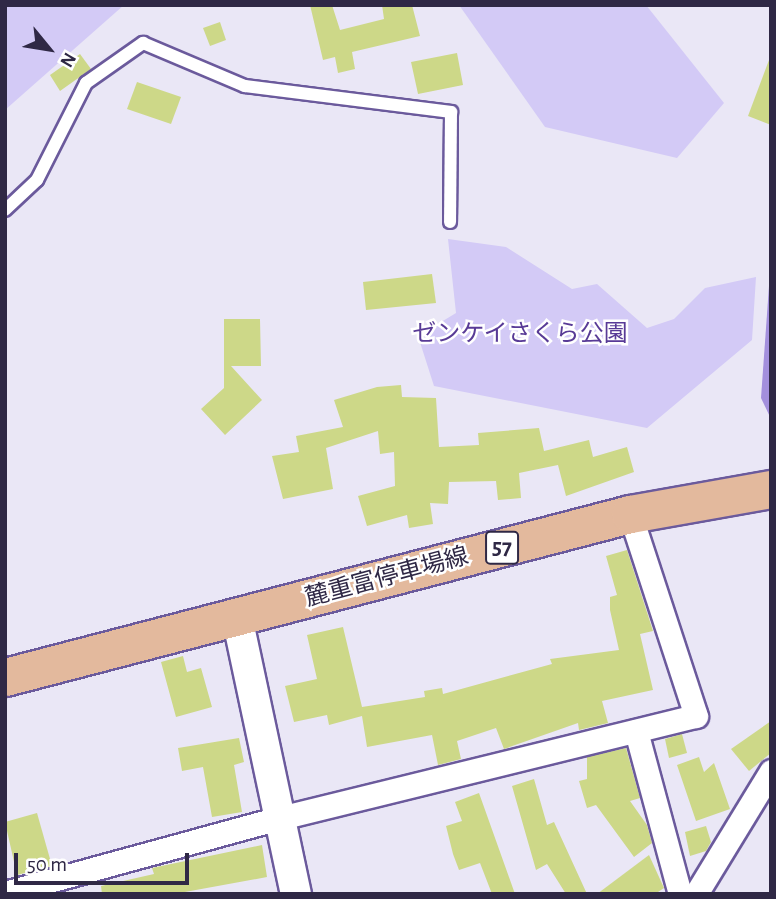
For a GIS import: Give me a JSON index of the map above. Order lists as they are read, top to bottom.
{
  "streets": {
    "main road": ["57", "麓重富停車場線"]
  },
  "parks": ["ゼンケイさくら公園"],
  "scale_bar": "50 m",
  "north": "bottom right"
}
